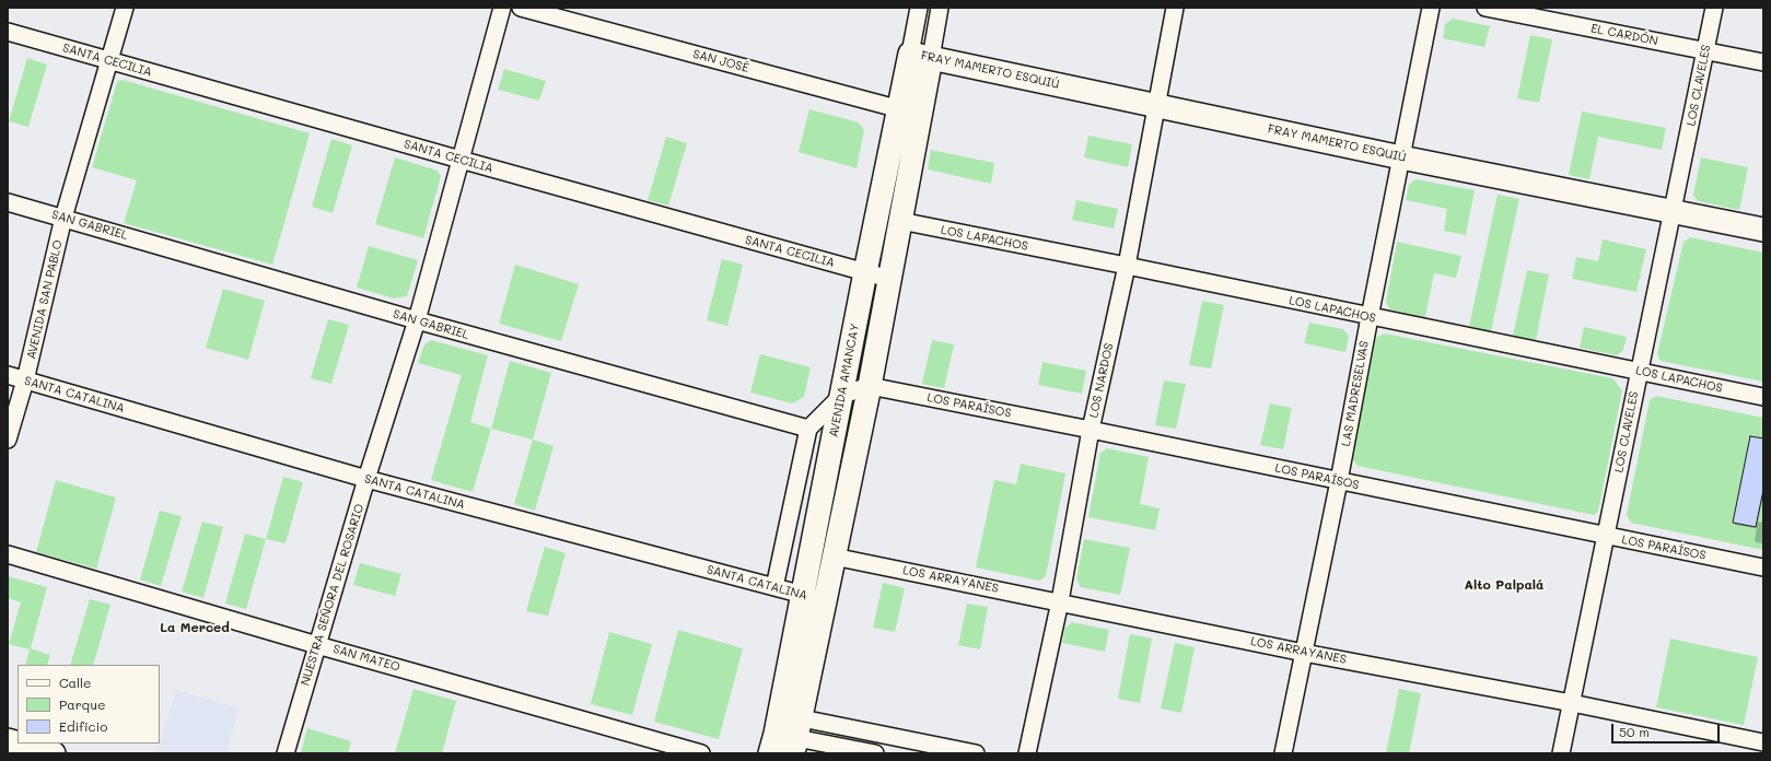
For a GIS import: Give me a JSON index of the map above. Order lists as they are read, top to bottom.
{
  "streets": {
    "street": [
      "EL CARDÓN",
      "SANTA CECILIA",
      "SAN JOSÉ",
      "FRAY MAMERTO ESQUIÚ",
      "LOS CLAVELES",
      "SAN GABRIEL",
      "LOS LAPACHOS",
      "AVENIDA SAN PABLO",
      "AVENIDA AMANCAY",
      "LOS NARDOS",
      "LAS MADRESELVAS",
      "SANTA CATALINA",
      "LOS PARAÍSOS",
      "LOS ARRAYANES",
      "NUESTRA SEÑORA DEL ROSARIO",
      "SAN MATEO"
    ]
  },
  "crossings": [
    ["EL CARDÓN", "LOS CLAVELES"],
    ["SANTA CECILIA", "AVENIDA SAN PABLO"],
    ["SANTA CECILIA", "AVENIDA AMANCAY"],
    ["SANTA CECILIA", "NUESTRA SEÑORA DEL ROSARIO"],
    ["SAN JOSÉ", "AVENIDA AMANCAY"],
    ["FRAY MAMERTO ESQUIÚ", "LOS CLAVELES"],
    ["FRAY MAMERTO ESQUIÚ", "AVENIDA AMANCAY"],
    ["FRAY MAMERTO ESQUIÚ", "LOS NARDOS"],
    ["FRAY MAMERTO ESQUIÚ", "LAS MADRESELVAS"],
    ["LOS CLAVELES", "LOS LAPACHOS"],
    ["LOS CLAVELES", "LOS PARAÍSOS"],
    ["LOS CLAVELES", "LOS ARRAYANES"],
    ["SAN GABRIEL", "AVENIDA SAN PABLO"],
    ["SAN GABRIEL", "NUESTRA SEÑORA DEL ROSARIO"],
    ["LOS LAPACHOS", "AVENIDA AMANCAY"],
    ["LOS LAPACHOS", "LOS NARDOS"],
    ["LOS LAPACHOS", "LAS MADRESELVAS"],
    ["AVENIDA SAN PABLO", "SANTA CATALINA"],
    ["AVENIDA AMANCAY", "SANTA CATALINA"],
    ["AVENIDA AMANCAY", "LOS PARAÍSOS"],
    ["AVENIDA AMANCAY", "LOS ARRAYANES"],
    ["LOS NARDOS", "LOS PARAÍSOS"],
    ["LOS NARDOS", "LOS ARRAYANES"],
    ["LAS MADRESELVAS", "LOS PARAÍSOS"],
    ["LAS MADRESELVAS", "LOS ARRAYANES"],
    ["SANTA CATALINA", "NUESTRA SEÑORA DEL ROSARIO"],
    ["NUESTRA SEÑORA DEL ROSARIO", "SAN MATEO"]
  ],
  "districts": ["Alto Palpalá", "La Merced"],
  "legend": ["Calle", "Parque", "Edificio"],
  "scale_bar": "50 m"
}
